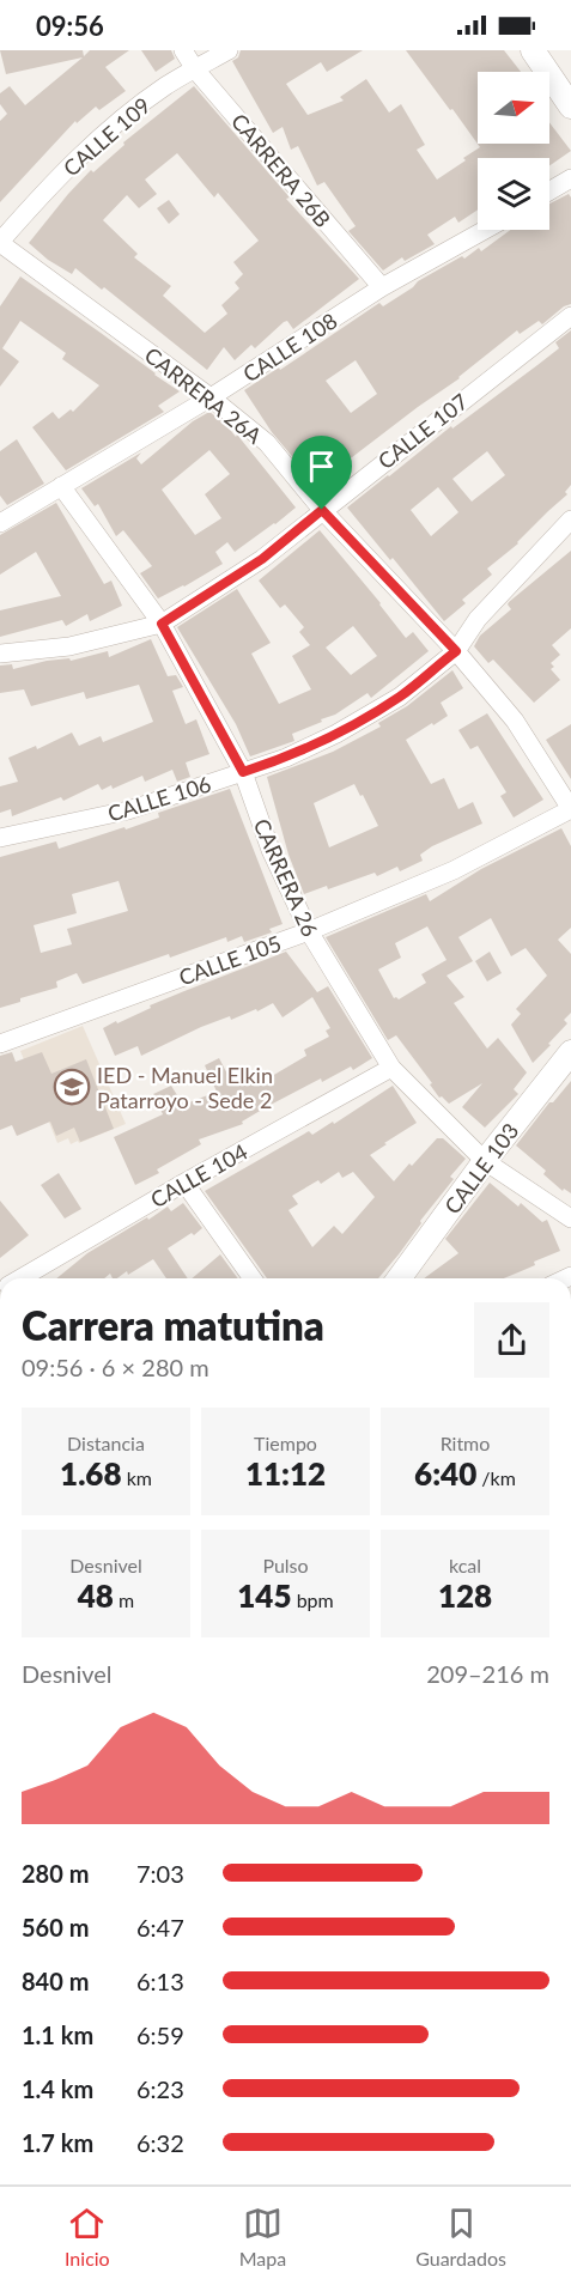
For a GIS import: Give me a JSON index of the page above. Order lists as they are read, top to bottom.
{
  "streets": {
    "street": [
      "CALLE 109",
      "CARRERA 26B",
      "CALLE 108",
      "CARRERA 26A",
      "CALLE 107",
      "CALLE 106",
      "CARRERA 26",
      "CALLE 105",
      "CALLE 103",
      "CALLE 104"
    ]
  },
  "crossings": [
    ["CALLE 109", "CARRERA 26B"],
    ["CALLE 109", "CARRERA 26A"],
    ["CARRERA 26B", "CALLE 108"],
    ["CALLE 108", "CARRERA 26A"],
    ["CALLE 108", "CARRERA 26"],
    ["CARRERA 26A", "CALLE 107"],
    ["CARRERA 26A", "CALLE 106"],
    ["CARRERA 26A", "CALLE 105"],
    ["CALLE 107", "CARRERA 26"],
    ["CALLE 106", "CARRERA 26"],
    ["CARRERA 26", "CALLE 105"],
    ["CARRERA 26", "CALLE 103"],
    ["CARRERA 26", "CALLE 104"]
  ],
  "places": {
    "school or university": ["IED - Manuel Elkin Patarroyo - Sede 2"]
  },
  "north": "right",
  "page": {
    "status": "09:56",
    "heading": ["Carrera matutina", "09:56 · 6 × 280 m"],
    "stats": [
      ["Distancia", "1.68 km"],
      ["Tiempo", "11:12"],
      ["Ritmo", "6:40 /km"],
      ["Desnivel", "48 m"],
      ["Pulso", "145 bpm"],
      ["kcal", "128"]
    ],
    "chart": ["Desnivel", "209–216 m"],
    "list": [
      {
        "name": "280 m",
        "note": "7:03"
      },
      {
        "name": "560 m",
        "note": "6:47"
      },
      {
        "name": "840 m",
        "note": "6:13"
      },
      {
        "name": "1.1 km",
        "note": "6:59"
      },
      {
        "name": "1.4 km",
        "note": "6:23"
      },
      {
        "name": "1.7 km",
        "note": "6:32"
      }
    ],
    "tabs": ["Inicio", "Mapa", "Guardados"]
  }
}
